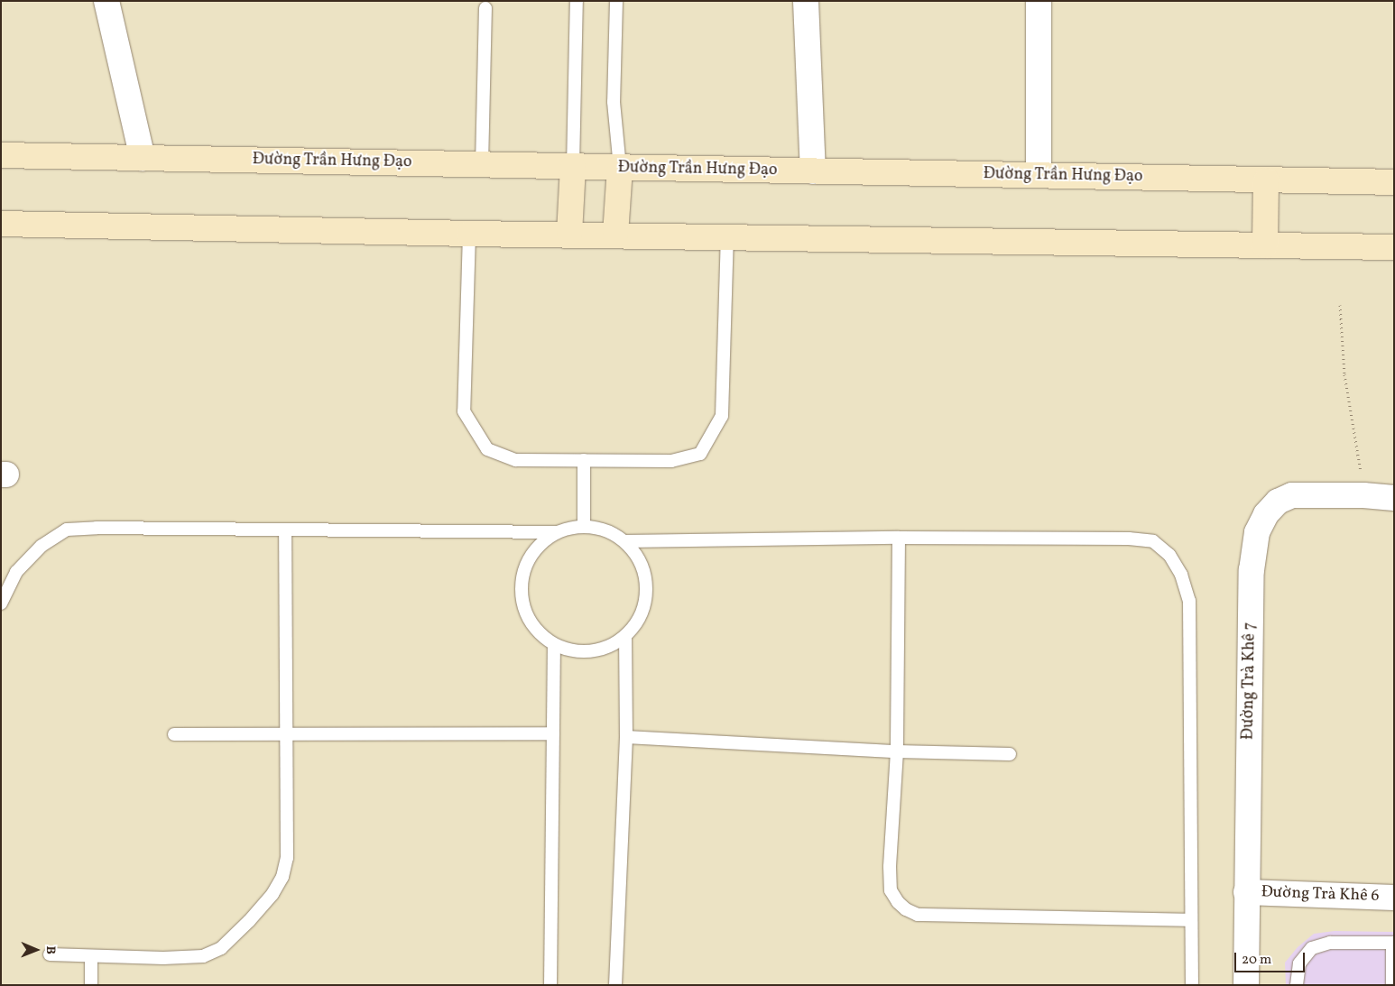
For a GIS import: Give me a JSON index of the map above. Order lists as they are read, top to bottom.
{
  "streets": {
    "main road": ["Đường Trần Hưng Đạo"],
    "street": ["Đường Trà Khê 7", "Đường Trà Khê 6"]
  },
  "crossings": [
    ["Đường Trà Khê 7", "Đường Trà Khê 6"]
  ],
  "scale_bar": "20 m",
  "north": "right"
}
